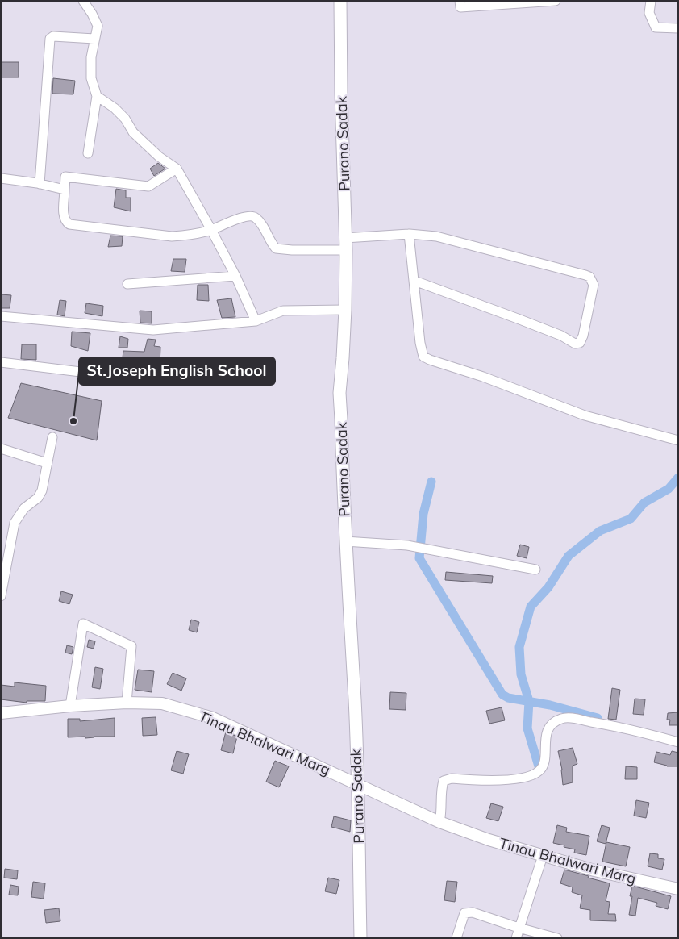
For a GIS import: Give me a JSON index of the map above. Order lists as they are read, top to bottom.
{
  "streets": {
    "main road": ["Purano Sadak"],
    "street": ["Tinau Bhalwari Marg"]
  },
  "crossings": [
    ["Purano Sadak", "Tinau Bhalwari Marg"]
  ],
  "places": ["St.Joseph English School"]
}
